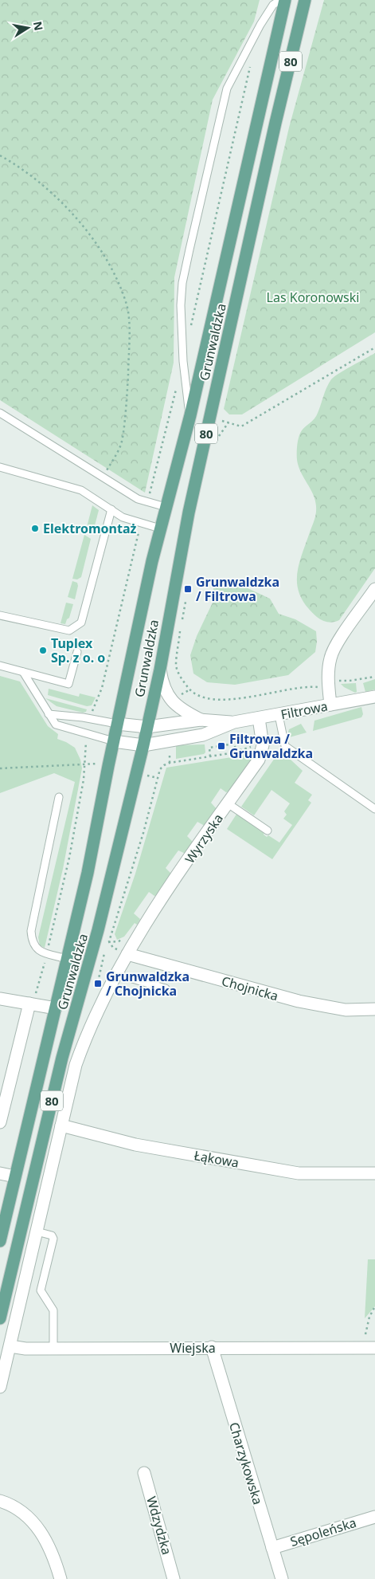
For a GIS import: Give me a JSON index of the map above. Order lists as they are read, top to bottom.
{
  "streets": {
    "main road": ["80", "Grunwaldzka"],
    "street": [
      "Filtrowa",
      "Wyrzyska",
      "Chojnicka",
      "Łąkowa",
      "Wiejska",
      "Charzykowska",
      "Wdzydzka",
      "Sępoleńska"
    ]
  },
  "crossings": [
    ["Grunwaldzka", "Filtrowa"],
    ["Filtrowa", "Wyrzyska"],
    ["Wyrzyska", "Chojnicka"],
    ["Wyrzyska", "Łąkowa"],
    ["Wyrzyska", "Wiejska"],
    ["Wiejska", "Charzykowska"],
    ["Charzykowska", "Sępoleńska"]
  ],
  "parks": ["Las Koronowski"],
  "places": {
    "other": ["Elektromontaż", "Tuplex Sp. z o. o"],
    "transit": ["Grunwaldzka / Filtrowa", "Filtrowa / Grunwaldzka", "Grunwaldzka / Chojnicka"]
  },
  "north": "right"
}
